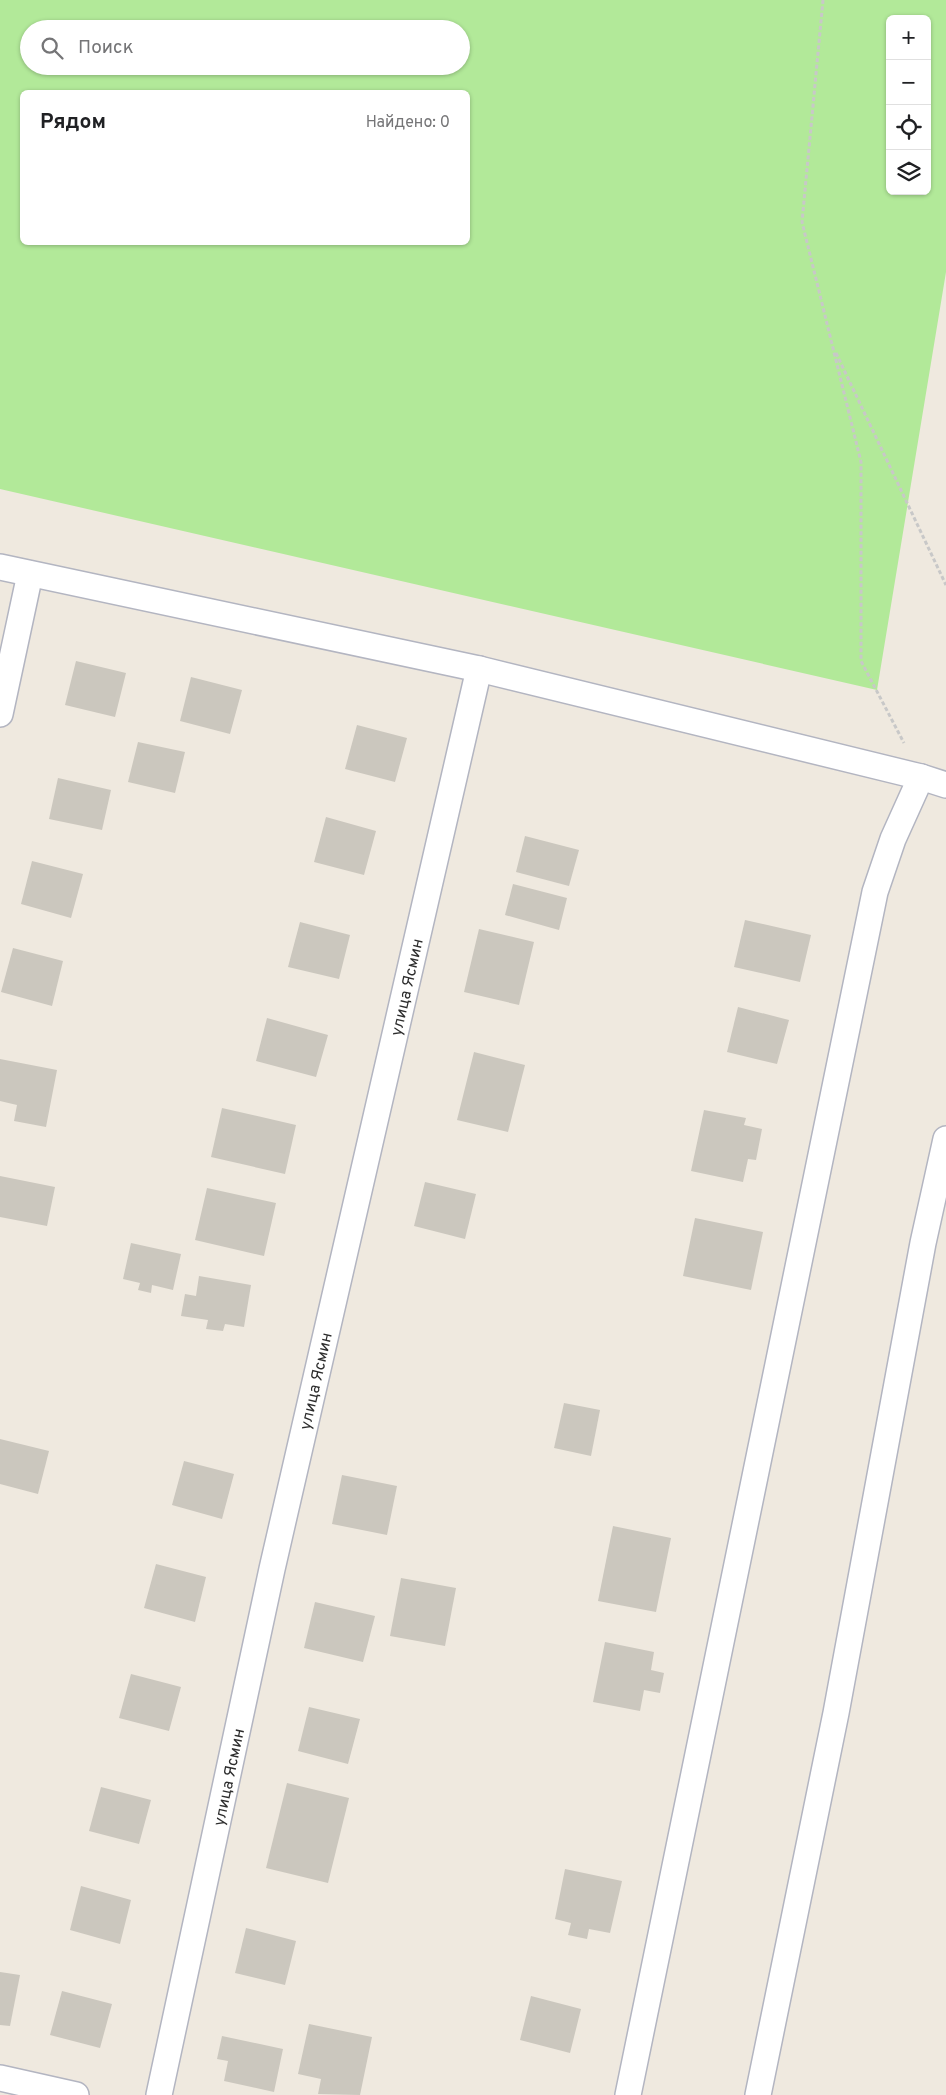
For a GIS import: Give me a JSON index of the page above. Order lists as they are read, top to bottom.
{
  "streets": {
    "street": ["улица Ясмин"]
  },
  "page": {
    "map_buttons": ["+", "−"],
    "search": "Поиск",
    "heading": ["Рядом", "Найдено: 0"]
  }
}
